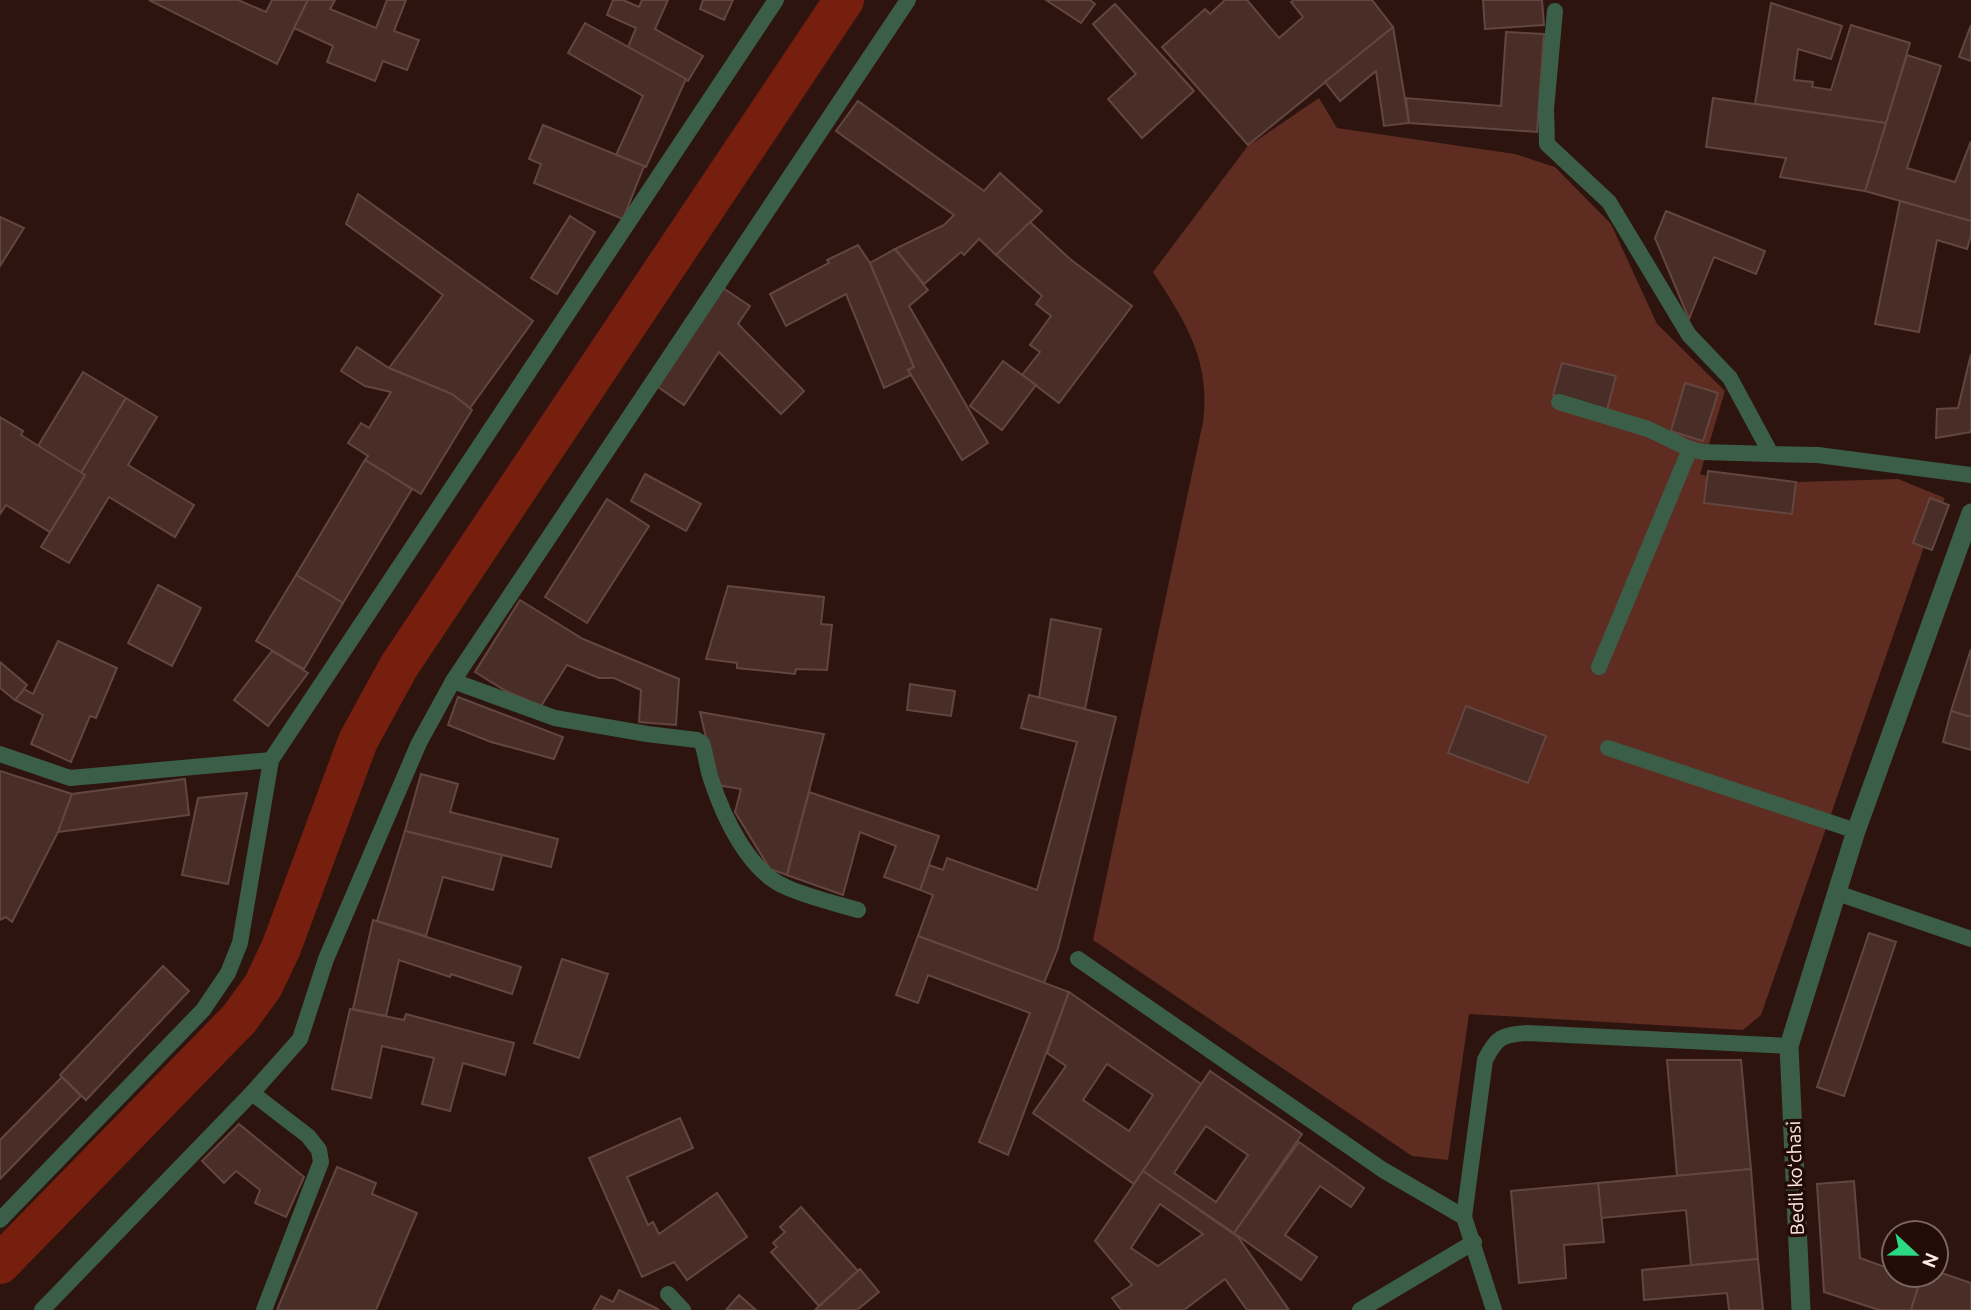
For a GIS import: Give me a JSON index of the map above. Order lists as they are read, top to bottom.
{
  "streets": {
    "street": ["Bedil koʻchasi"]
  },
  "north": "right"
}
